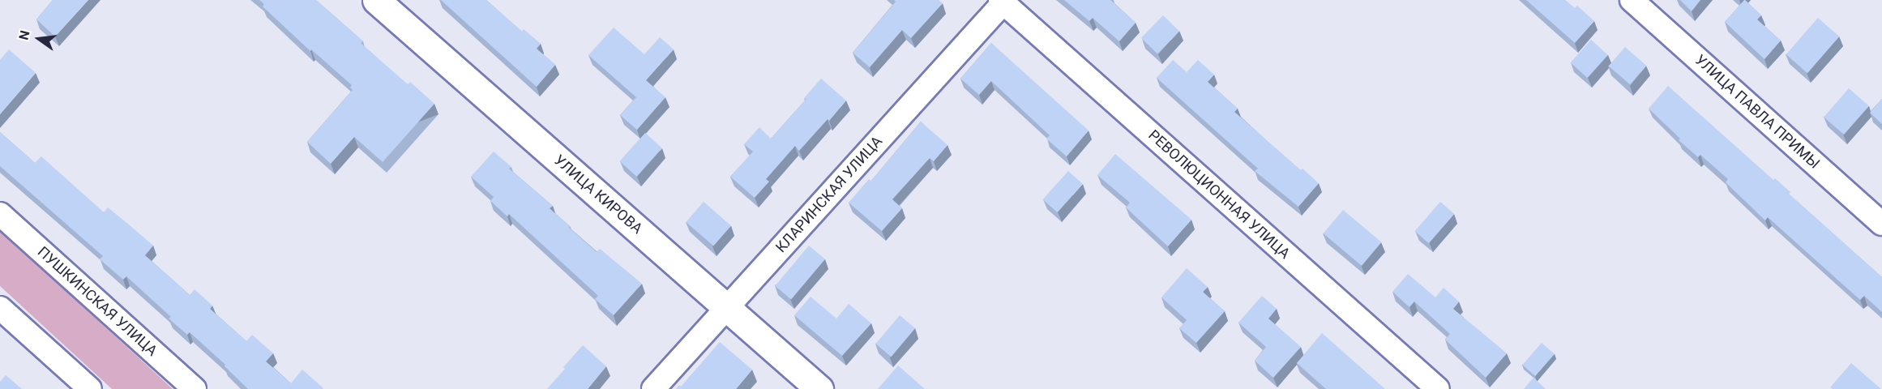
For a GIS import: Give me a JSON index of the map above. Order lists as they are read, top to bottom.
{
  "streets": {
    "street": [
      "УЛИЦА ПАВЛА ПРИМЫ",
      "УЛИЦА КИРОВА",
      "КЛАРИНСКАЯ УЛИЦА",
      "РЕВОЛЮЦИОННАЯ УЛИЦА",
      "ПУШКИНСКАЯ УЛИЦА"
    ]
  },
  "crossings": [
    ["УЛИЦА КИРОВА", "КЛАРИНСКАЯ УЛИЦА"],
    ["КЛАРИНСКАЯ УЛИЦА", "РЕВОЛЮЦИОННАЯ УЛИЦА"]
  ],
  "north": "left"
}
